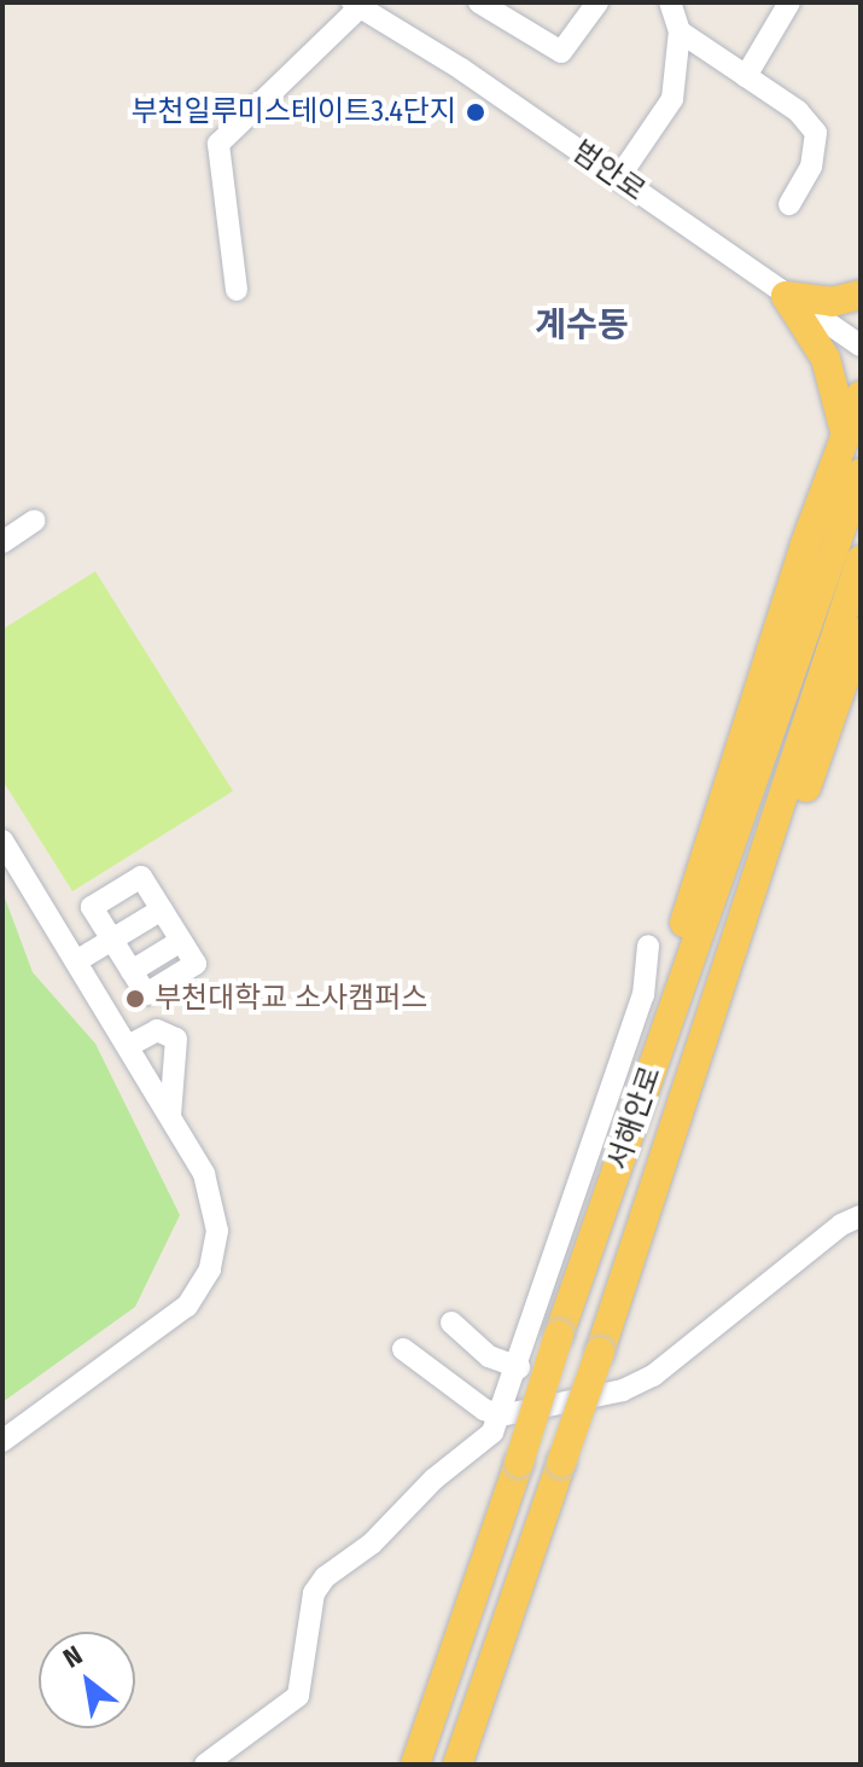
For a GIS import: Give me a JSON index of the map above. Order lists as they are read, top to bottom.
{
  "streets": {
    "main road": ["서해안로"],
    "street": ["범안로"]
  },
  "districts": ["계수동"],
  "places": ["부천일루미스테이트3.4단지", "부천대학교 소사캠퍼스"],
  "north": "top left"
}
